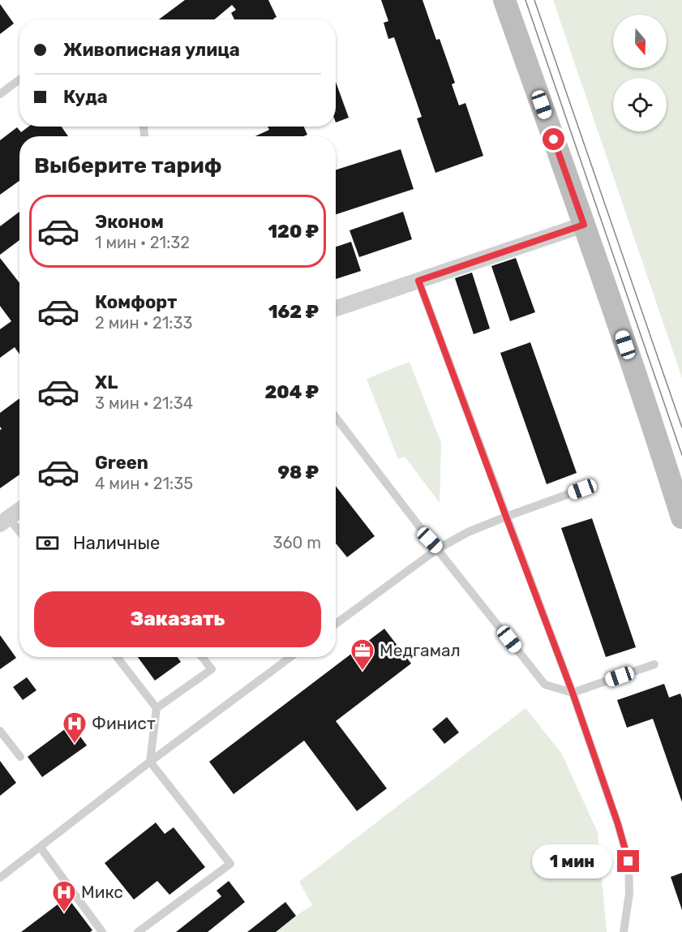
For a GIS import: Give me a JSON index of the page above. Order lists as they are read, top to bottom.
{
  "places": {
    "office": ["Медгамал"],
    "hospital": ["Финист", "Микс"]
  },
  "north": "bottom",
  "page": {
    "banner": ["Живописная улица", "Куда"],
    "heading": "Выберите тариф",
    "list": [
      {
        "name": "Эконом",
        "note": "1 мин · 21:32",
        "value": "120 ₽"
      },
      {
        "name": "Комфорт",
        "note": "2 мин · 21:33",
        "value": "162 ₽"
      },
      {
        "name": "XL",
        "note": "3 мин · 21:34",
        "value": "204 ₽"
      },
      {
        "name": "Green",
        "note": "4 мин · 21:35",
        "value": "98 ₽"
      }
    ],
    "pay": ["Наличные", "360 m"],
    "buttons": "Заказать",
    "bubble": "1 мин"
  }
}
